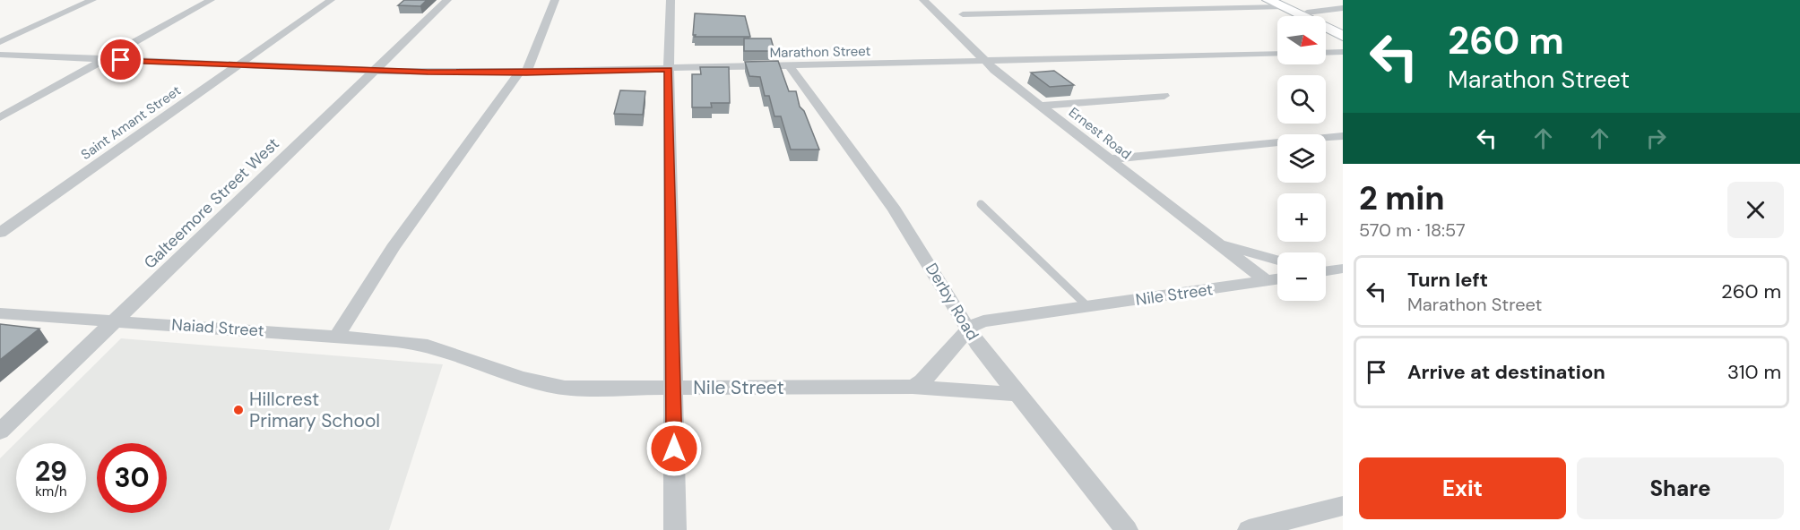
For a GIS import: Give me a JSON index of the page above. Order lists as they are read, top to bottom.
{
  "streets": {
    "street": [
      "Marathon Street",
      "Saint Amant Street",
      "Ernest Road",
      "Galteemore Street West",
      "Nile Street",
      "Derby Road",
      "Naiad Street"
    ]
  },
  "crossings": [
    ["Marathon Street", "Saint Amant Street"],
    ["Marathon Street", "Ernest Road"],
    ["Marathon Street", "Galteemore Street West"],
    ["Marathon Street", "Derby Road"],
    ["Ernest Road", "Nile Street"],
    ["Galteemore Street West", "Naiad Street"],
    ["Nile Street", "Derby Road"],
    ["Nile Street", "Naiad Street"]
  ],
  "places": ["Hillcrest Primary School"],
  "north": "right",
  "page": {
    "turn": ["260 m", "Marathon Street"],
    "map_buttons": ["+", "−"],
    "heading": ["2 min", "570 m · 18:57"],
    "list": [
      {
        "name": "Turn left",
        "note": "Marathon Street",
        "value": "260 m"
      },
      {
        "name": "Arrive at destination",
        "value": "310 m"
      }
    ],
    "speed": "29 km/h",
    "limit": "30",
    "buttons": ["Exit", "Share"]
  }
}
